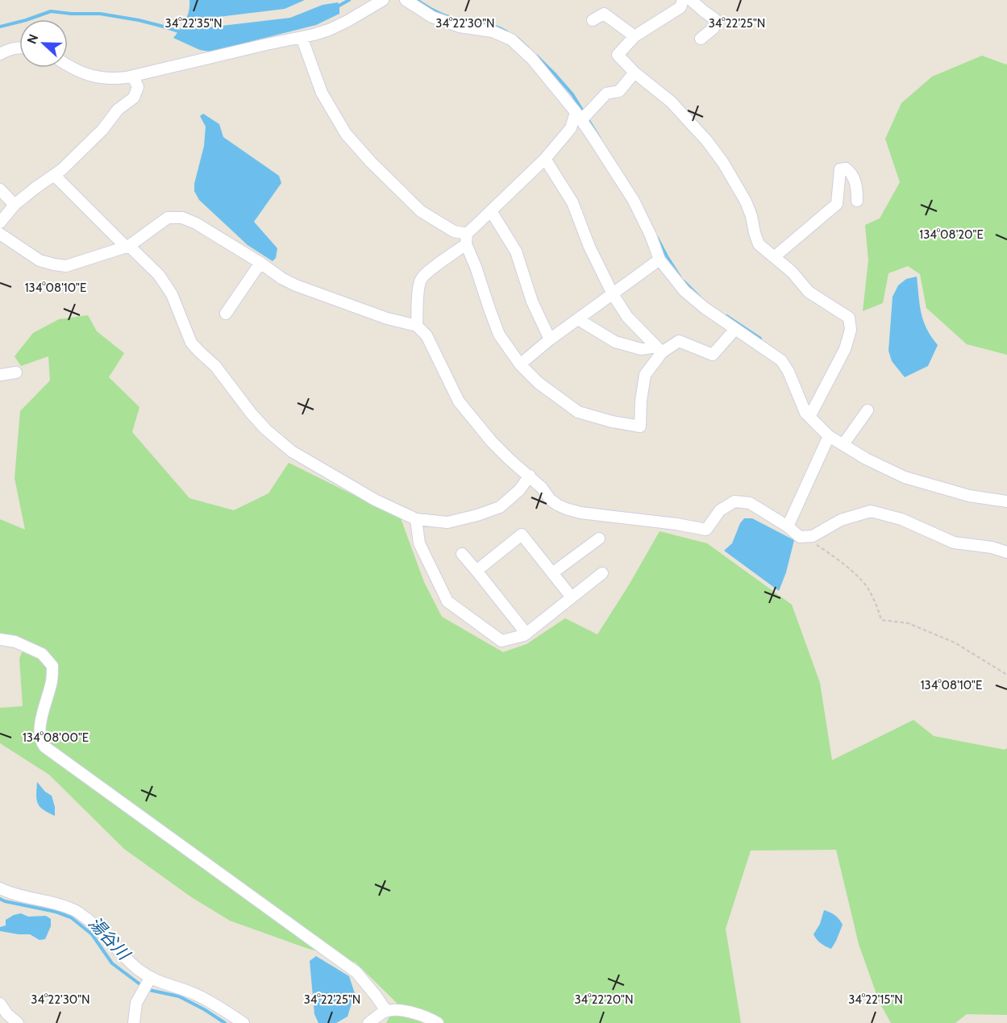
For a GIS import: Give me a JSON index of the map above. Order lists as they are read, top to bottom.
{
  "water": ["湯谷川"],
  "north": "left",
  "coordinates": [
    "34°22'35\"N",
    "34°22'30\"N",
    "34°22'25\"N",
    "134°08'20\"E",
    "134°08'10\"E",
    "134°08'00\"E",
    "34°22'20\"N",
    "34°22'15\"N"
  ]
}
